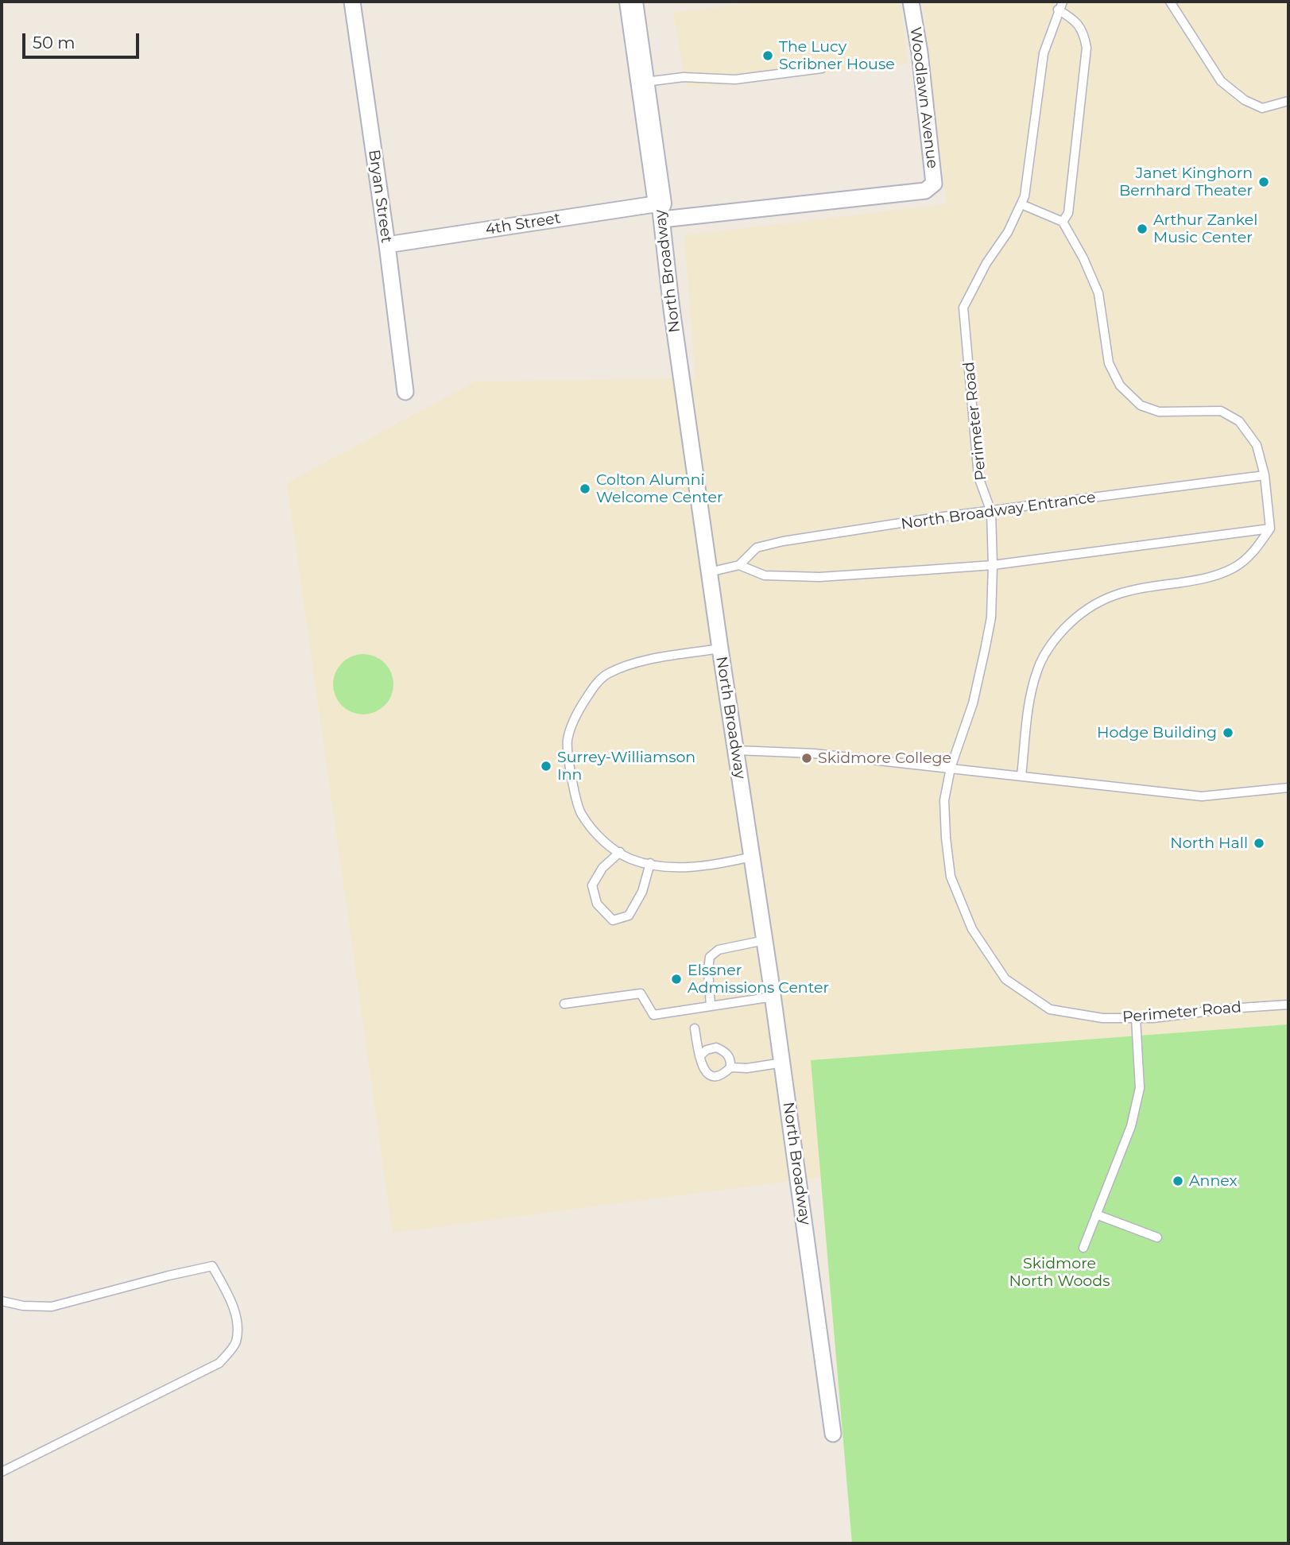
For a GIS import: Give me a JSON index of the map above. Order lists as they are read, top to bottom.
{
  "streets": {
    "street": [
      "Woodlawn Avenue",
      "Bryan Street",
      "4th Street",
      "North Broadway"
    ],
    "lane": ["Perimeter Road", "North Broadway Entrance"]
  },
  "crossings": [
    ["Woodlawn Avenue", "4th Street"],
    ["Bryan Street", "4th Street"],
    ["4th Street", "North Broadway"],
    ["Perimeter Road", "North Broadway Entrance"]
  ],
  "parks": ["Skidmore North Woods"],
  "places": [
    "The Lucy Scribner House",
    "Janet Kinghorn Bernhard Theater",
    "Arthur Zankel Music Center",
    "Colton Alumni Welcome Center",
    "Hodge Building",
    "Skidmore College",
    "Surrey-Williamson Inn",
    "North Hall",
    "Elssner Admissions Center",
    "Annex"
  ],
  "scale_bar": "50 m"
}
